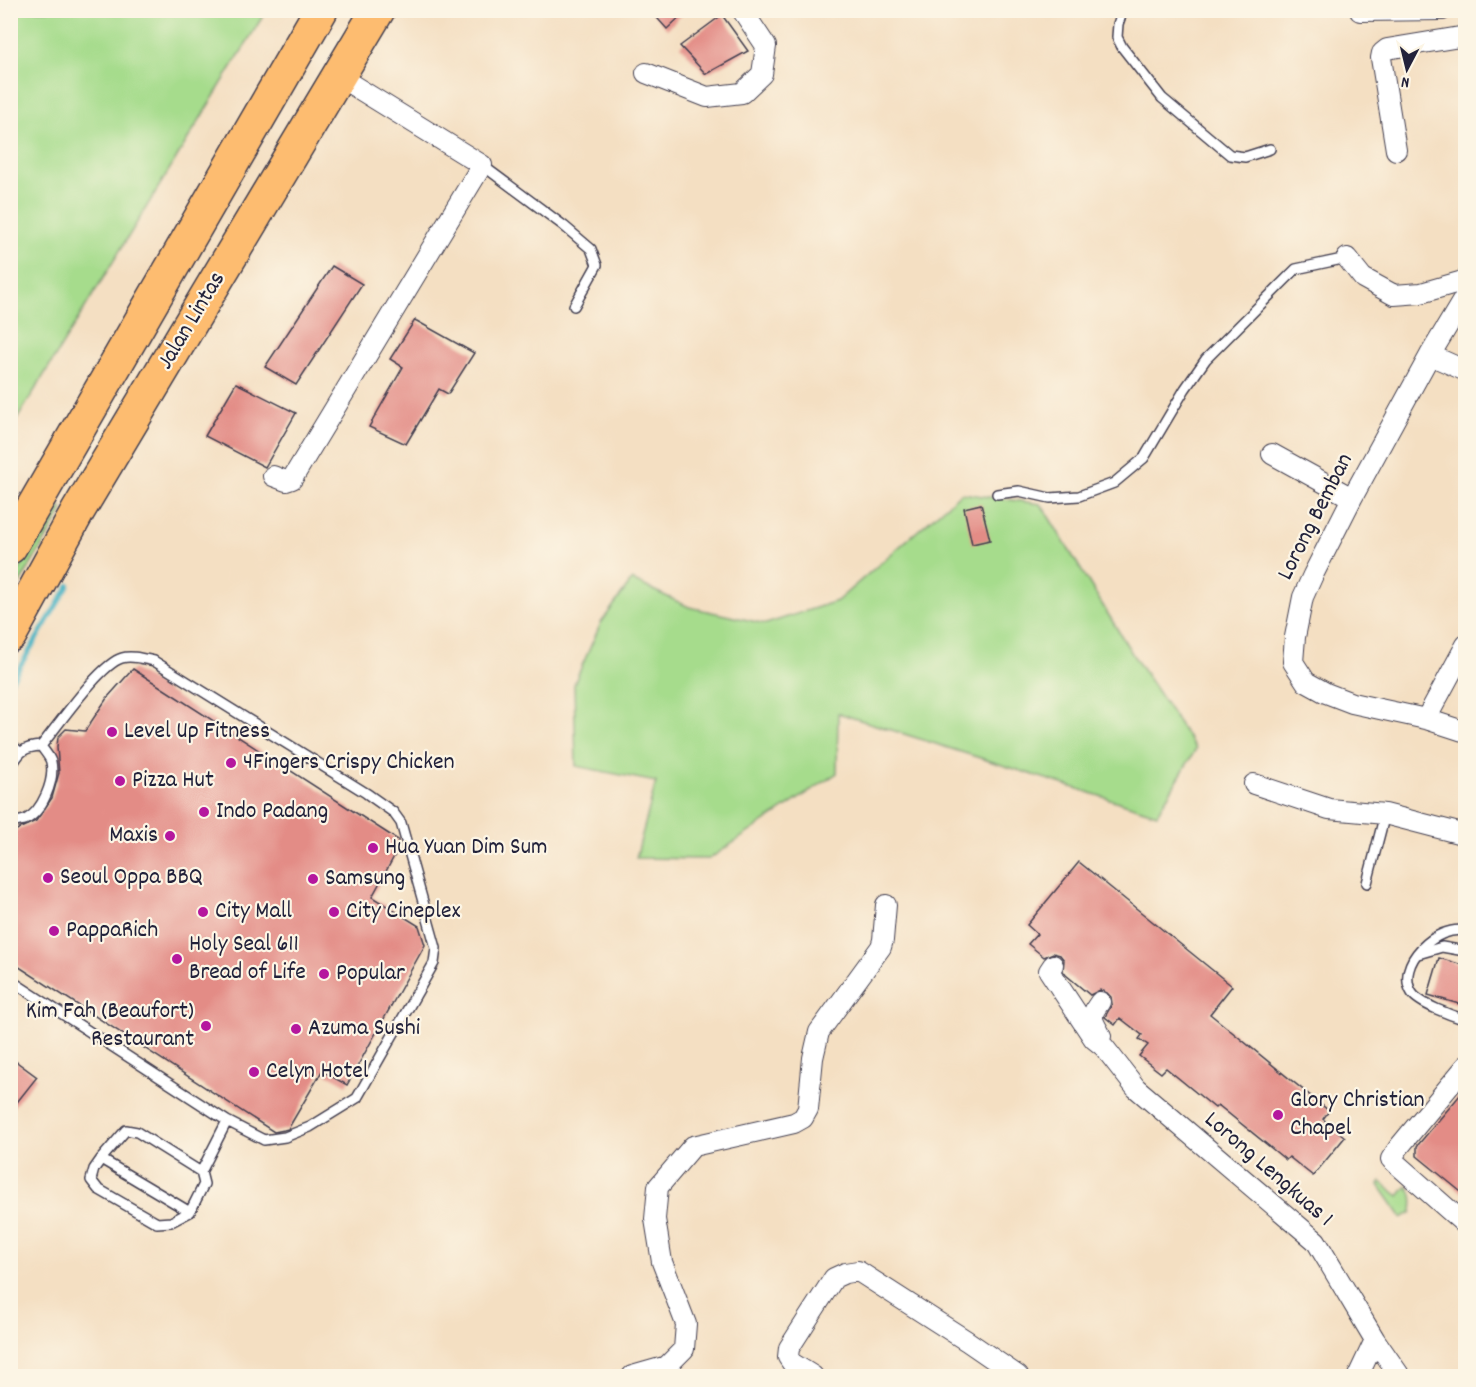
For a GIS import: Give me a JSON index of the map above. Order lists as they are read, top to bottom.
{
  "streets": {
    "highway": ["Jalan Lintas"],
    "street": ["Lorong Bemban", "Lorong Lengkuas 1"]
  },
  "places": [
    "Level Up Fitness",
    "4Fingers Crispy Chicken",
    "Pizza Hut",
    "Indo Padang",
    "Maxis",
    "Hua Yuan Dim Sum",
    "Seoul Oppa BBQ",
    "Samsung",
    "City Mall",
    "City Cineplex",
    "PappaRich",
    "Holy Seal 611 Bread of Life",
    "Popular",
    "Kim Fah (Beaufort) Restaurant",
    "Azuma Sushi",
    "Celyn Hotel",
    "Glory Christian Chapel"
  ],
  "north": "bottom"
}
